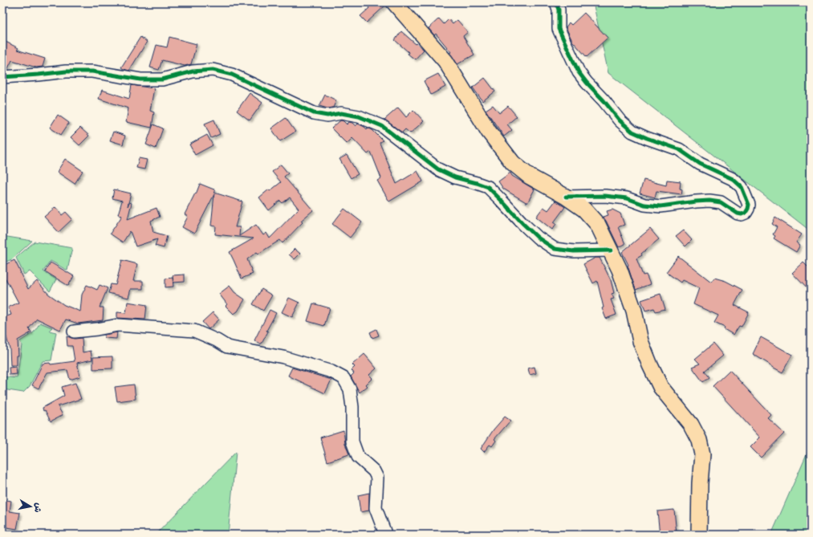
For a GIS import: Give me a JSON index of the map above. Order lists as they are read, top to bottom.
{
  "north": "right"
}
